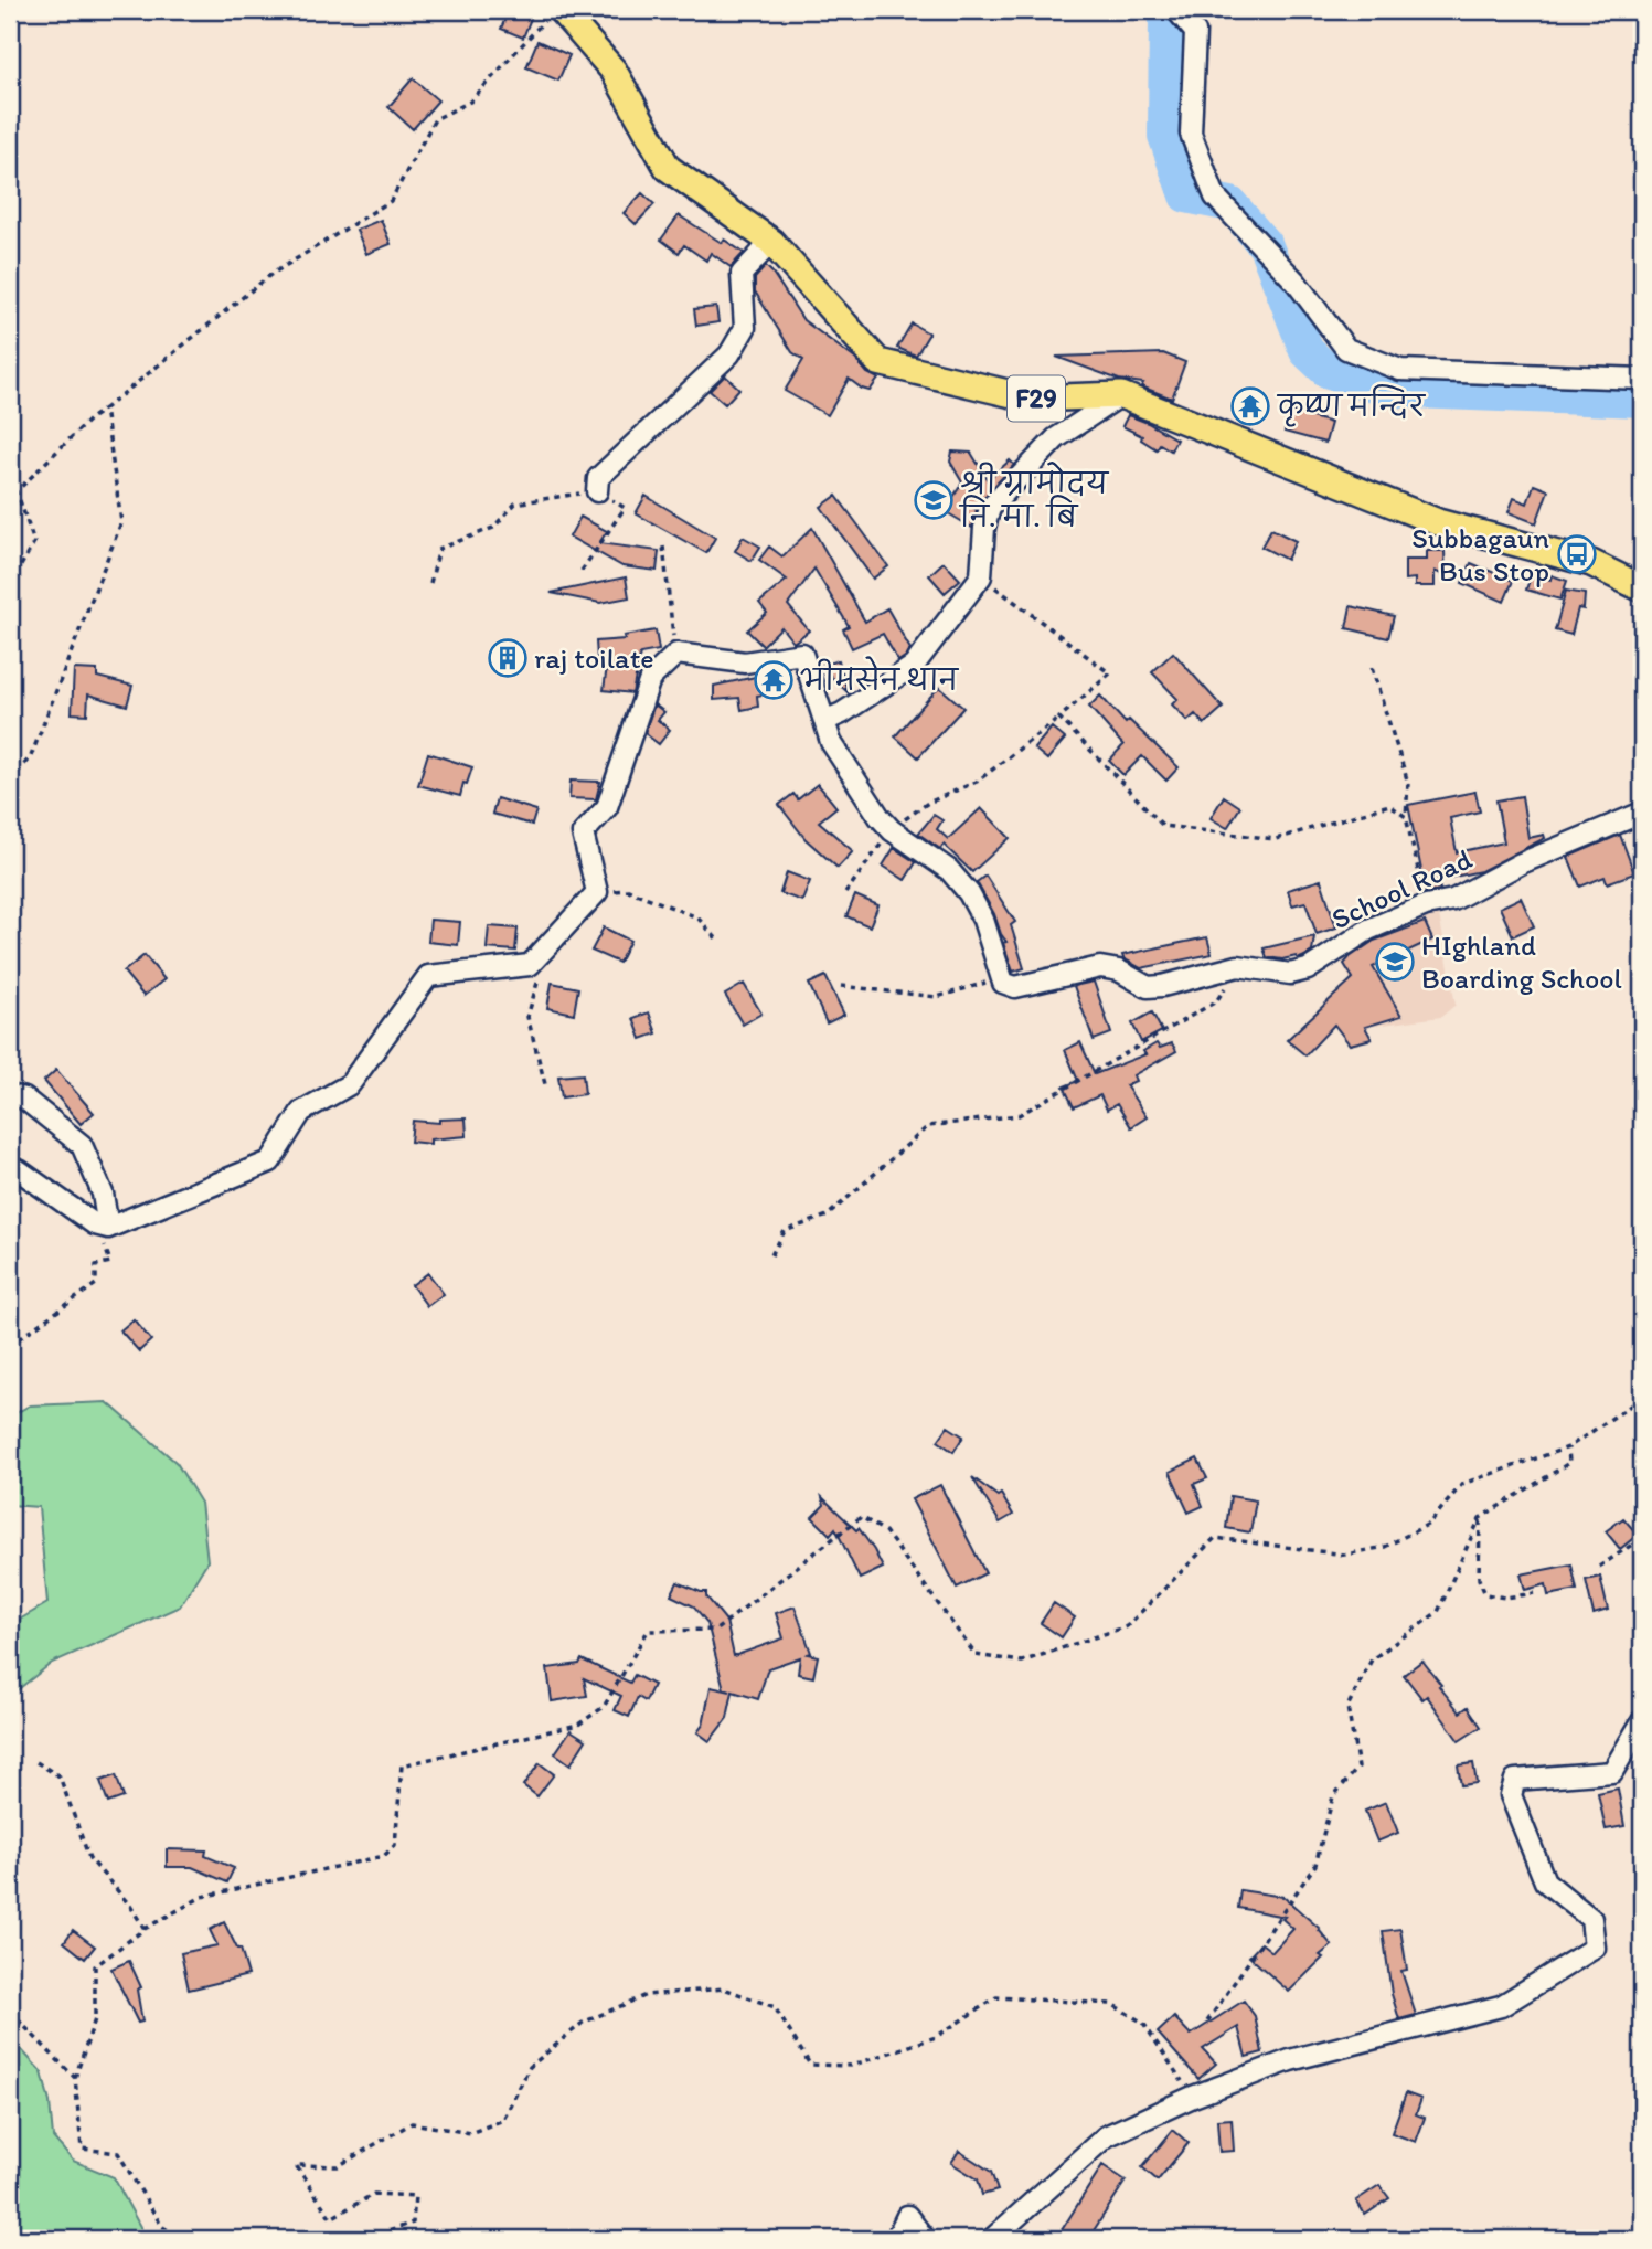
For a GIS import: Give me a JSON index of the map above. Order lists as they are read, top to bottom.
{
  "streets": {
    "main road": ["F29"],
    "street": ["School Road"]
  },
  "places": {
    "temple": ["कृष्ण मन्दिर", "भीमसेन थान"],
    "school or university": ["श्री ग्रामोदय नि. मा. बि", "HIghland Boarding School"],
    "bus stop": ["Subbagaun Bus Stop"],
    "building": ["raj toilate"]
  }
}
